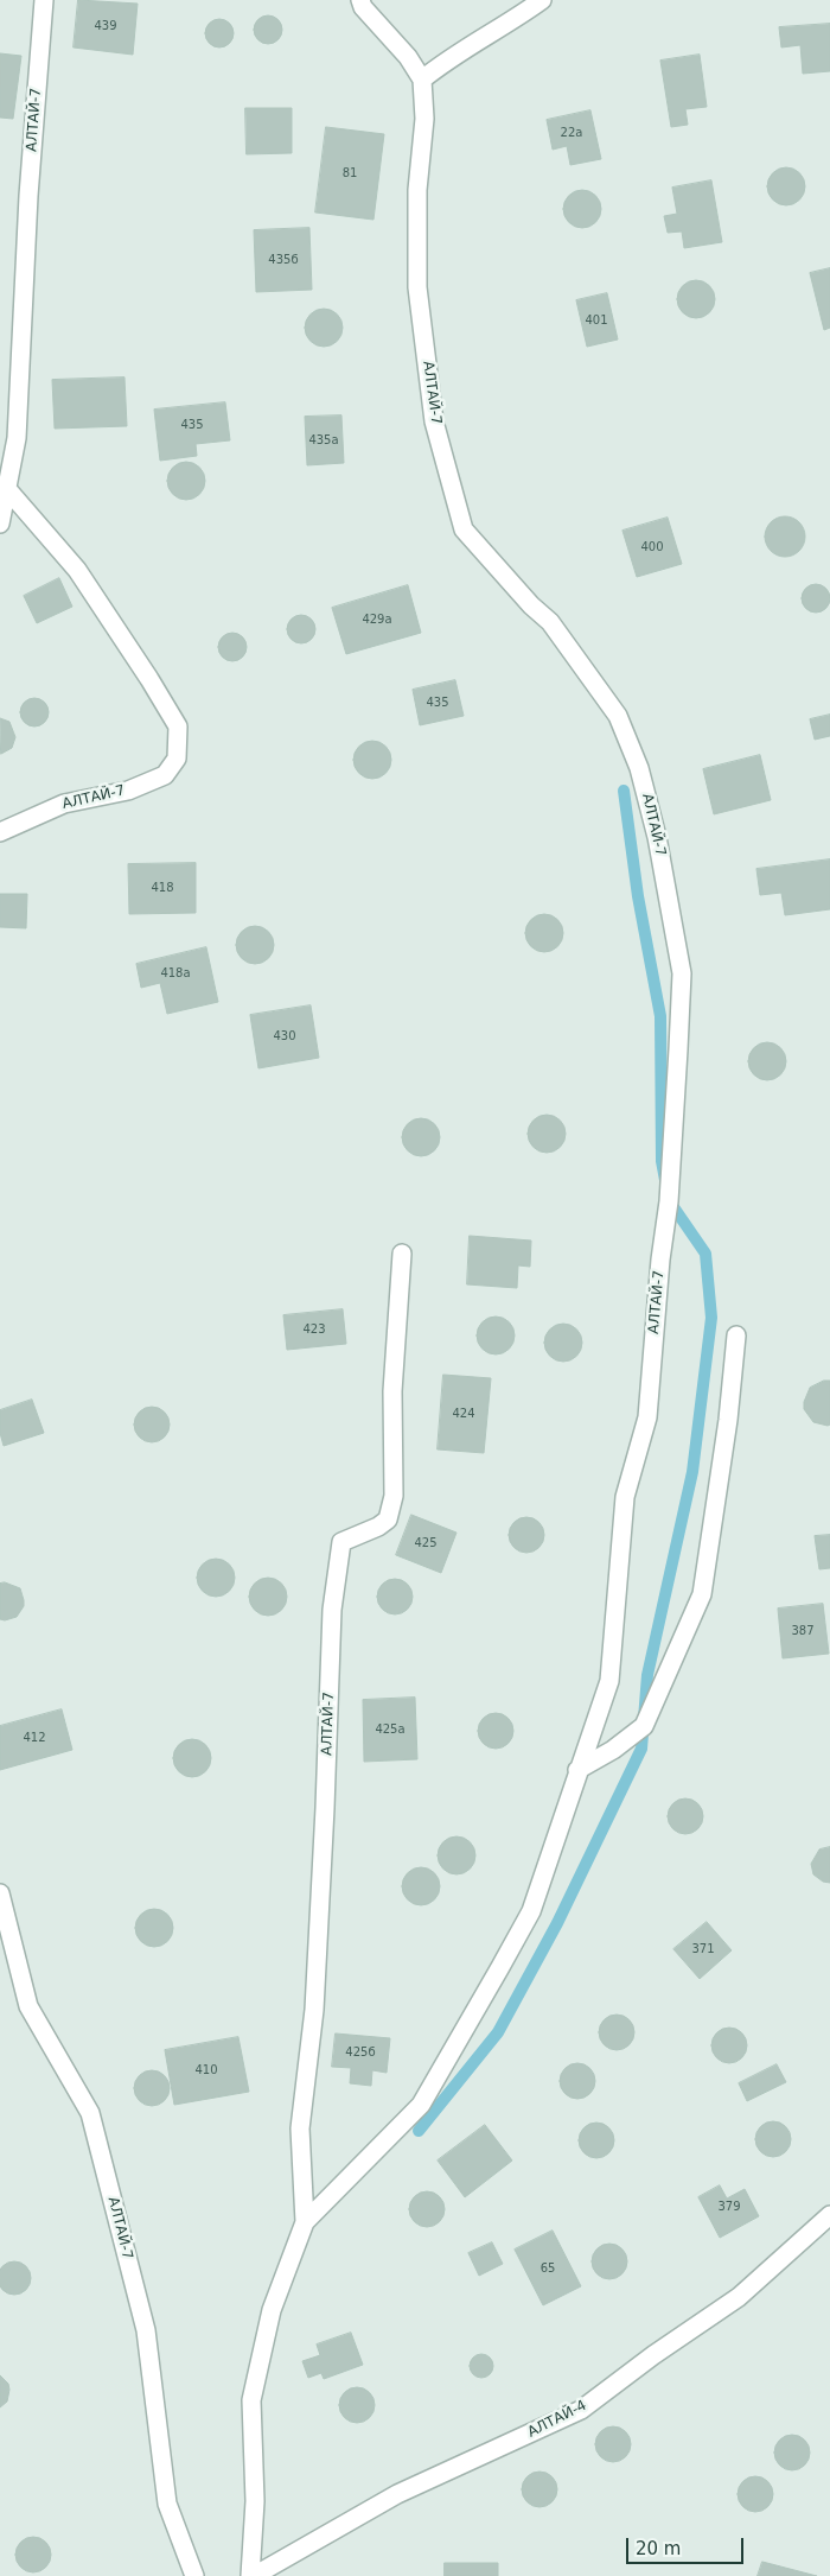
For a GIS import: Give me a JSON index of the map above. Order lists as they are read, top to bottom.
{
  "streets": {
    "street": ["АЛТАЙ-7", "АЛТАЙ-4"]
  },
  "crossings": [
    ["АЛТАЙ-7", "АЛТАЙ-4"]
  ],
  "house_numbers": [
    "439",
    "22а",
    "81",
    "435б",
    "401",
    "435",
    "435а",
    "400",
    "429а",
    "435",
    "418",
    "418а",
    "430",
    "423",
    "424",
    "425",
    "387",
    "425а",
    "412",
    "371",
    "425б",
    "410",
    "379",
    "65"
  ],
  "scale_bar": "20 m"
}
